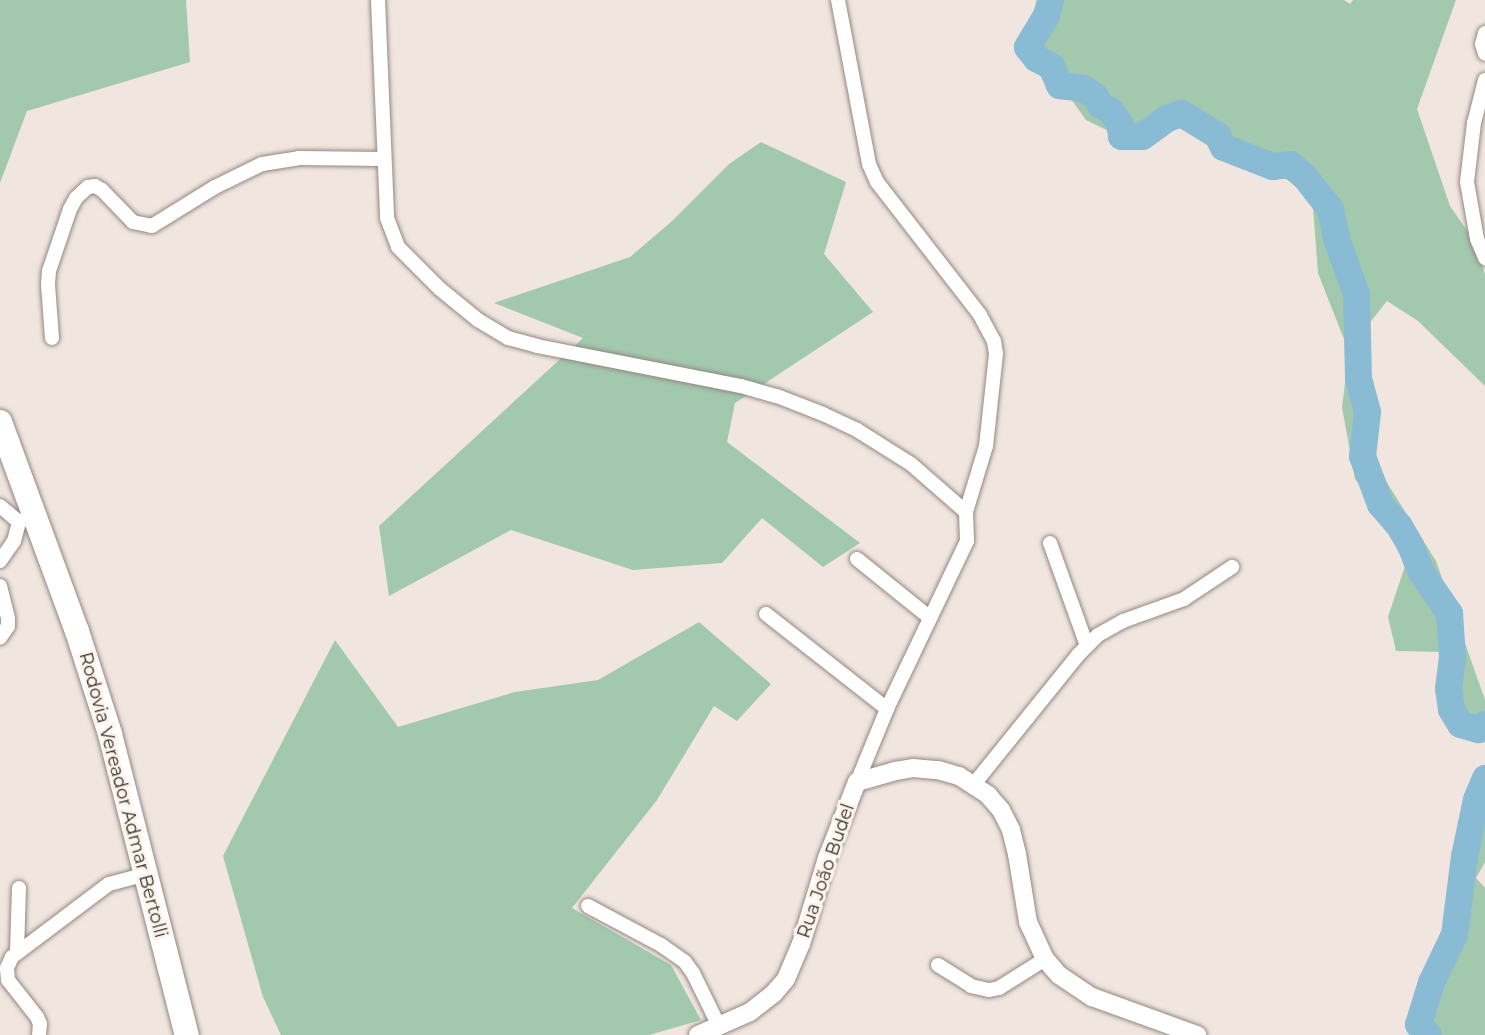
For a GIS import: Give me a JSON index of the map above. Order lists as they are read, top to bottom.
{
  "streets": {
    "highway": ["Rodovia Vereador Admar Bertolli"],
    "street": ["Rua João Budel"]
  }
}
